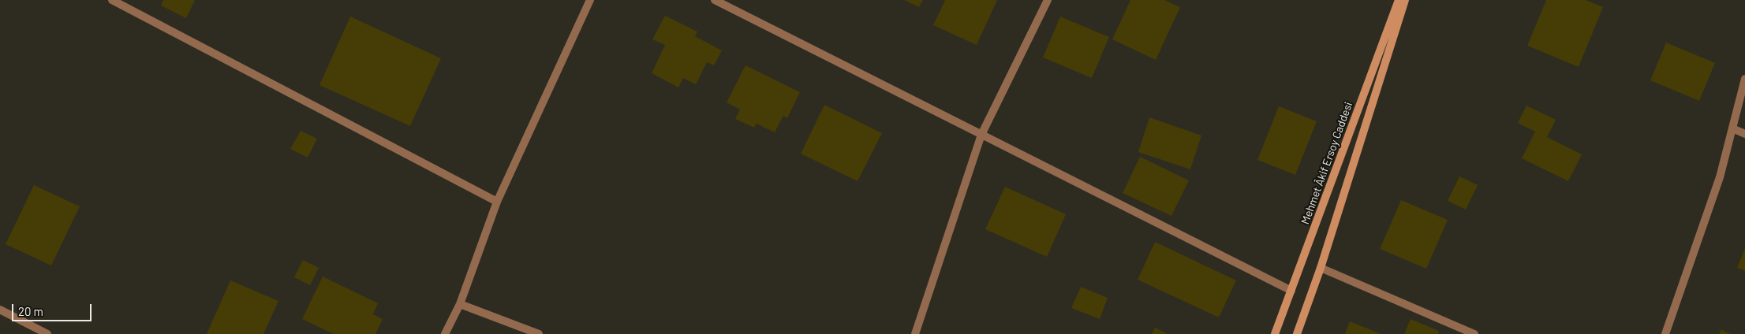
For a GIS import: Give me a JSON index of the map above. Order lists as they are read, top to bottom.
{
  "streets": {
    "main road": ["Mehmet Âkif Ersoy Caddesi"]
  },
  "scale_bar": "20 m"
}
